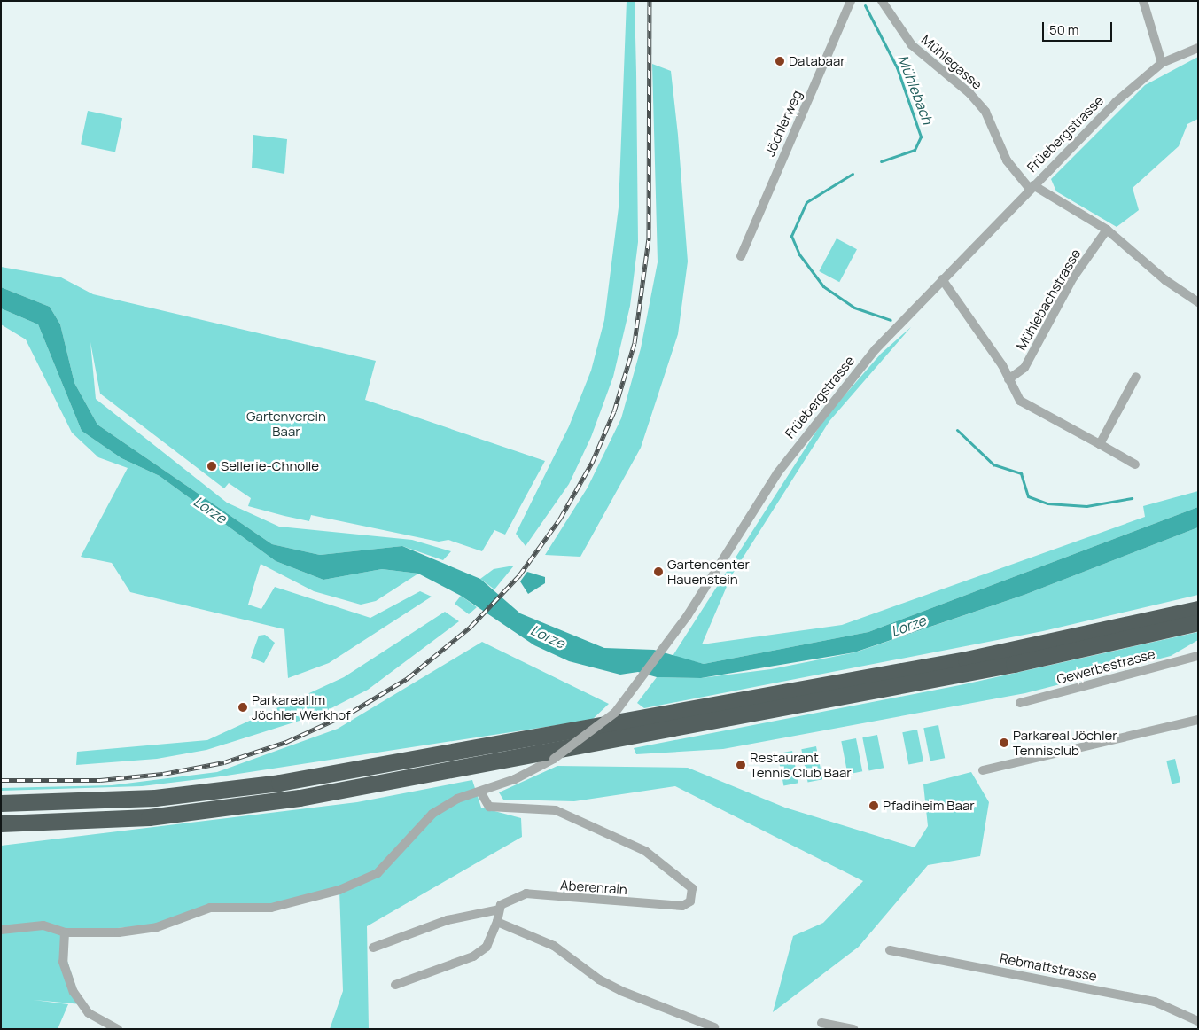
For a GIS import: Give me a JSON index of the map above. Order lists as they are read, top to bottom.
{
  "streets": {
    "street": [
      "Mühlegasse",
      "Jöchlerweg",
      "Früebergstrasse",
      "Mühlebachstrasse",
      "Gewerbestrasse",
      "Aberenrain",
      "Rebmattstrasse"
    ]
  },
  "crossings": [
    ["Mühlegasse", "Früebergstrasse"],
    ["Mühlegasse", "Mühlebachstrasse"],
    ["Früebergstrasse", "Aberenrain"]
  ],
  "water": ["Mühlebach", "Lorze"],
  "parks": ["Gartenverein Baar"],
  "places": [
    "Databaar",
    "Sellerie-Chnolle",
    "Gartencenter Hauenstein",
    "Parkareal Im Jöchler Werkhof",
    "Parkareal Jöchler Tennisclub",
    "Restaurant Tennis Club Baar",
    "Pfadiheim Baar"
  ],
  "scale_bar": "50 m"
}
